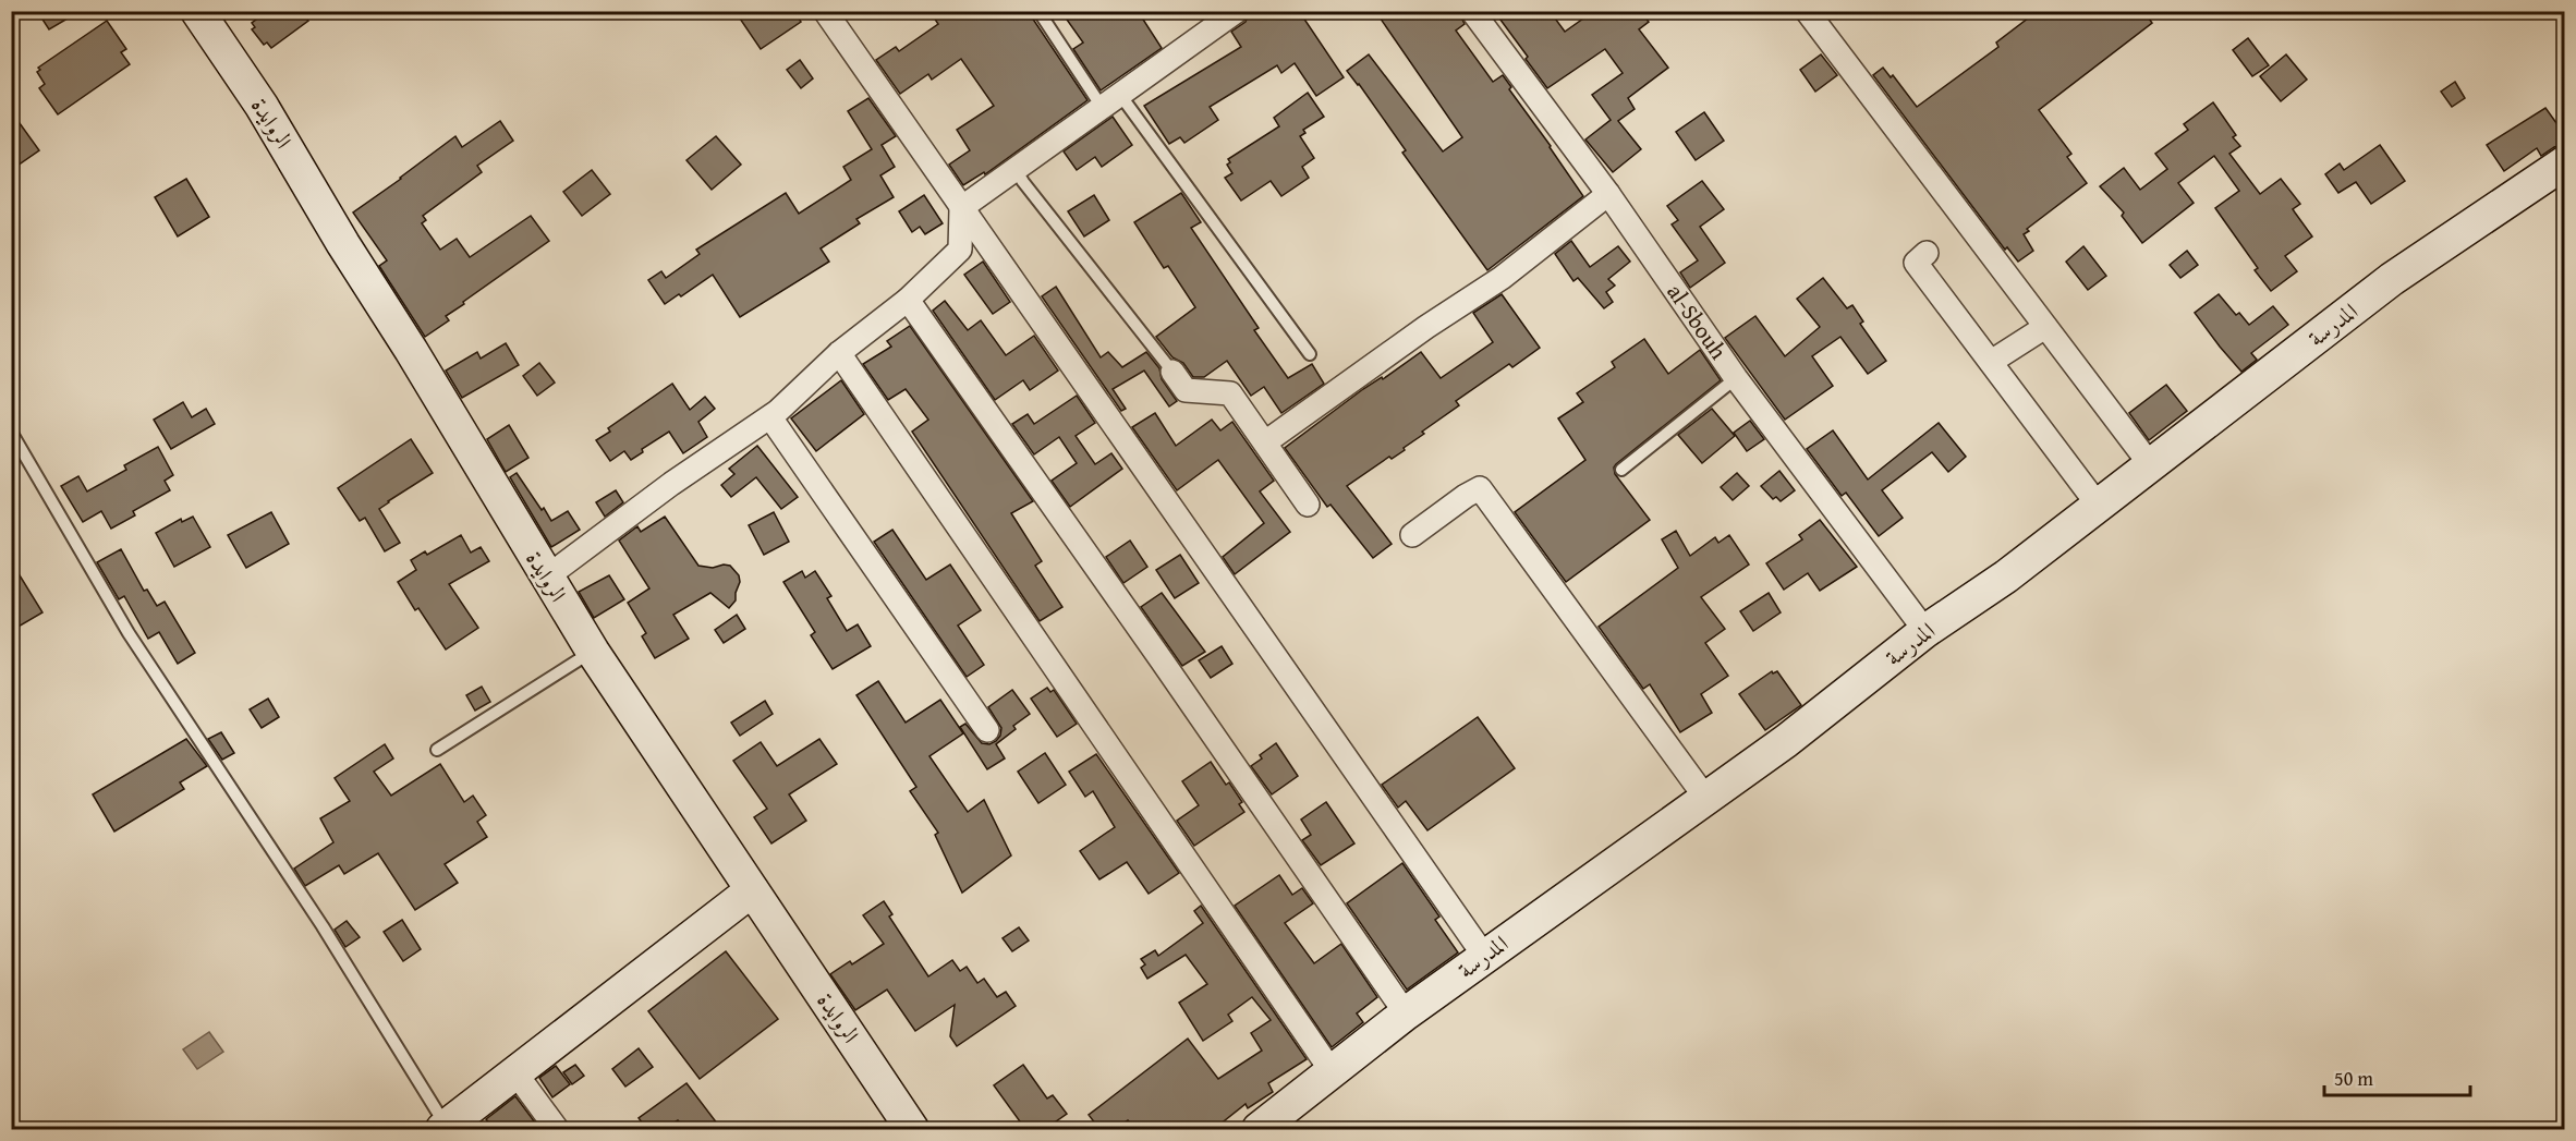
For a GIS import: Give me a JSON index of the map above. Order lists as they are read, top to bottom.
{
  "streets": {
    "street": ["الروايدة", "al-Sbouh", "المدرسة"]
  },
  "crossings": [
    ["al-Sbouh", "المدرسة"]
  ],
  "scale_bar": "50 m"
}
